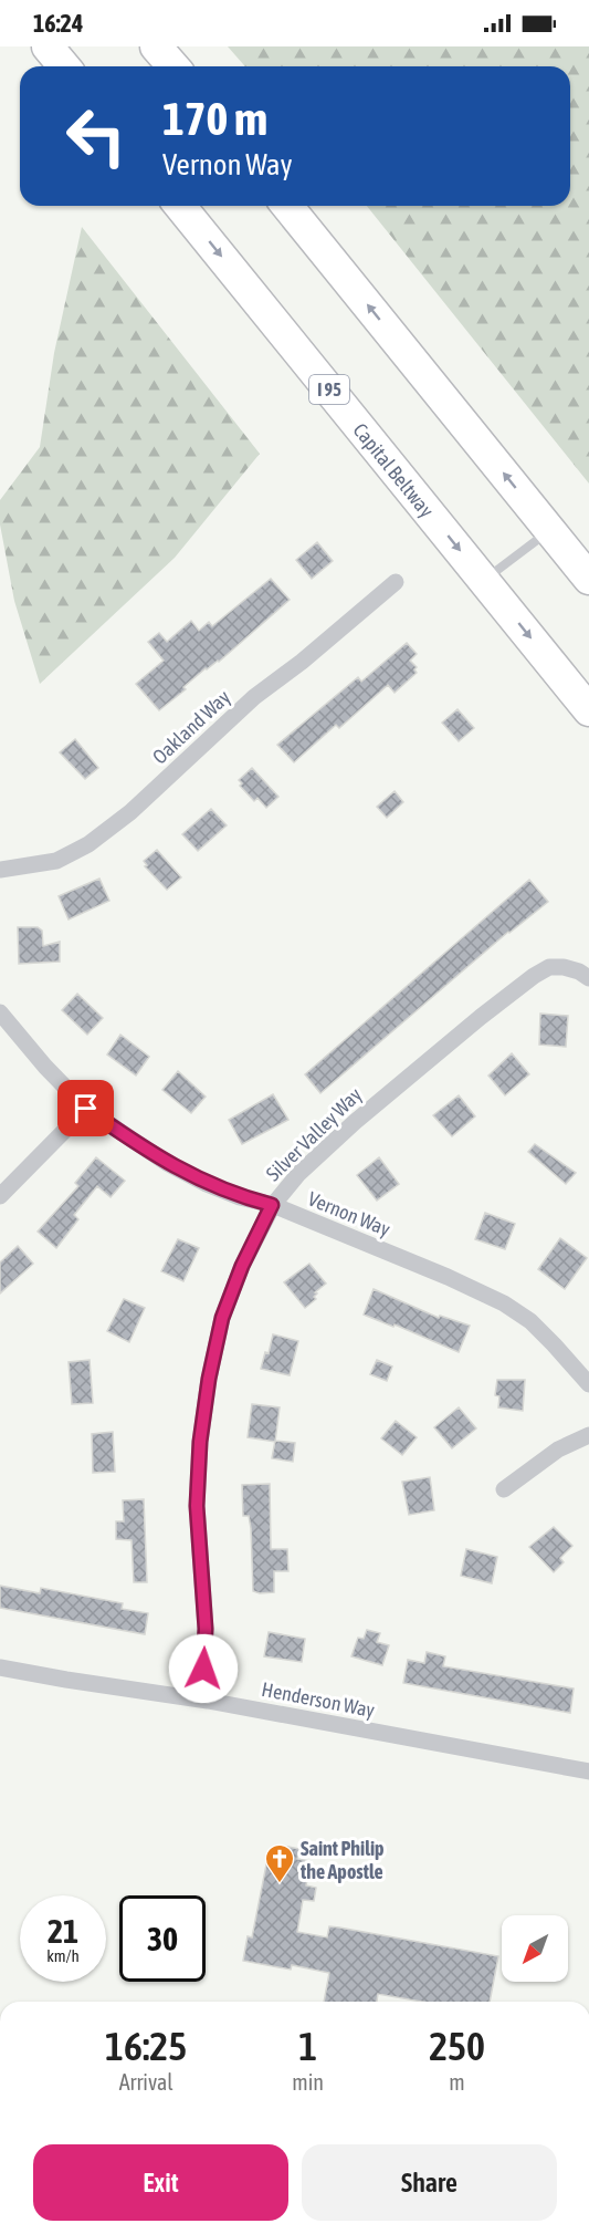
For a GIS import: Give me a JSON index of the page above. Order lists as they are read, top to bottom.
{
  "streets": {
    "highway": ["I 95", "Capital Beltway"],
    "street": [
      "Oakland Way",
      "Silver Valley Way",
      "Vernon Way",
      "Henderson Way"
    ]
  },
  "crossings": [
    ["Silver Valley Way", "Vernon Way"],
    ["Silver Valley Way", "Henderson Way"]
  ],
  "places": {
    "church": ["Saint Philip the Apostle"]
  },
  "north": "bottom left",
  "page": {
    "status": "16:24",
    "turn": ["170 m", "Vernon Way"],
    "speed": "21 km/h",
    "limit": "30",
    "eta": [
      "16:25",
      "Arrival",
      "1",
      "min",
      "250",
      "m"
    ],
    "buttons": ["Exit", "Share"]
  }
}
